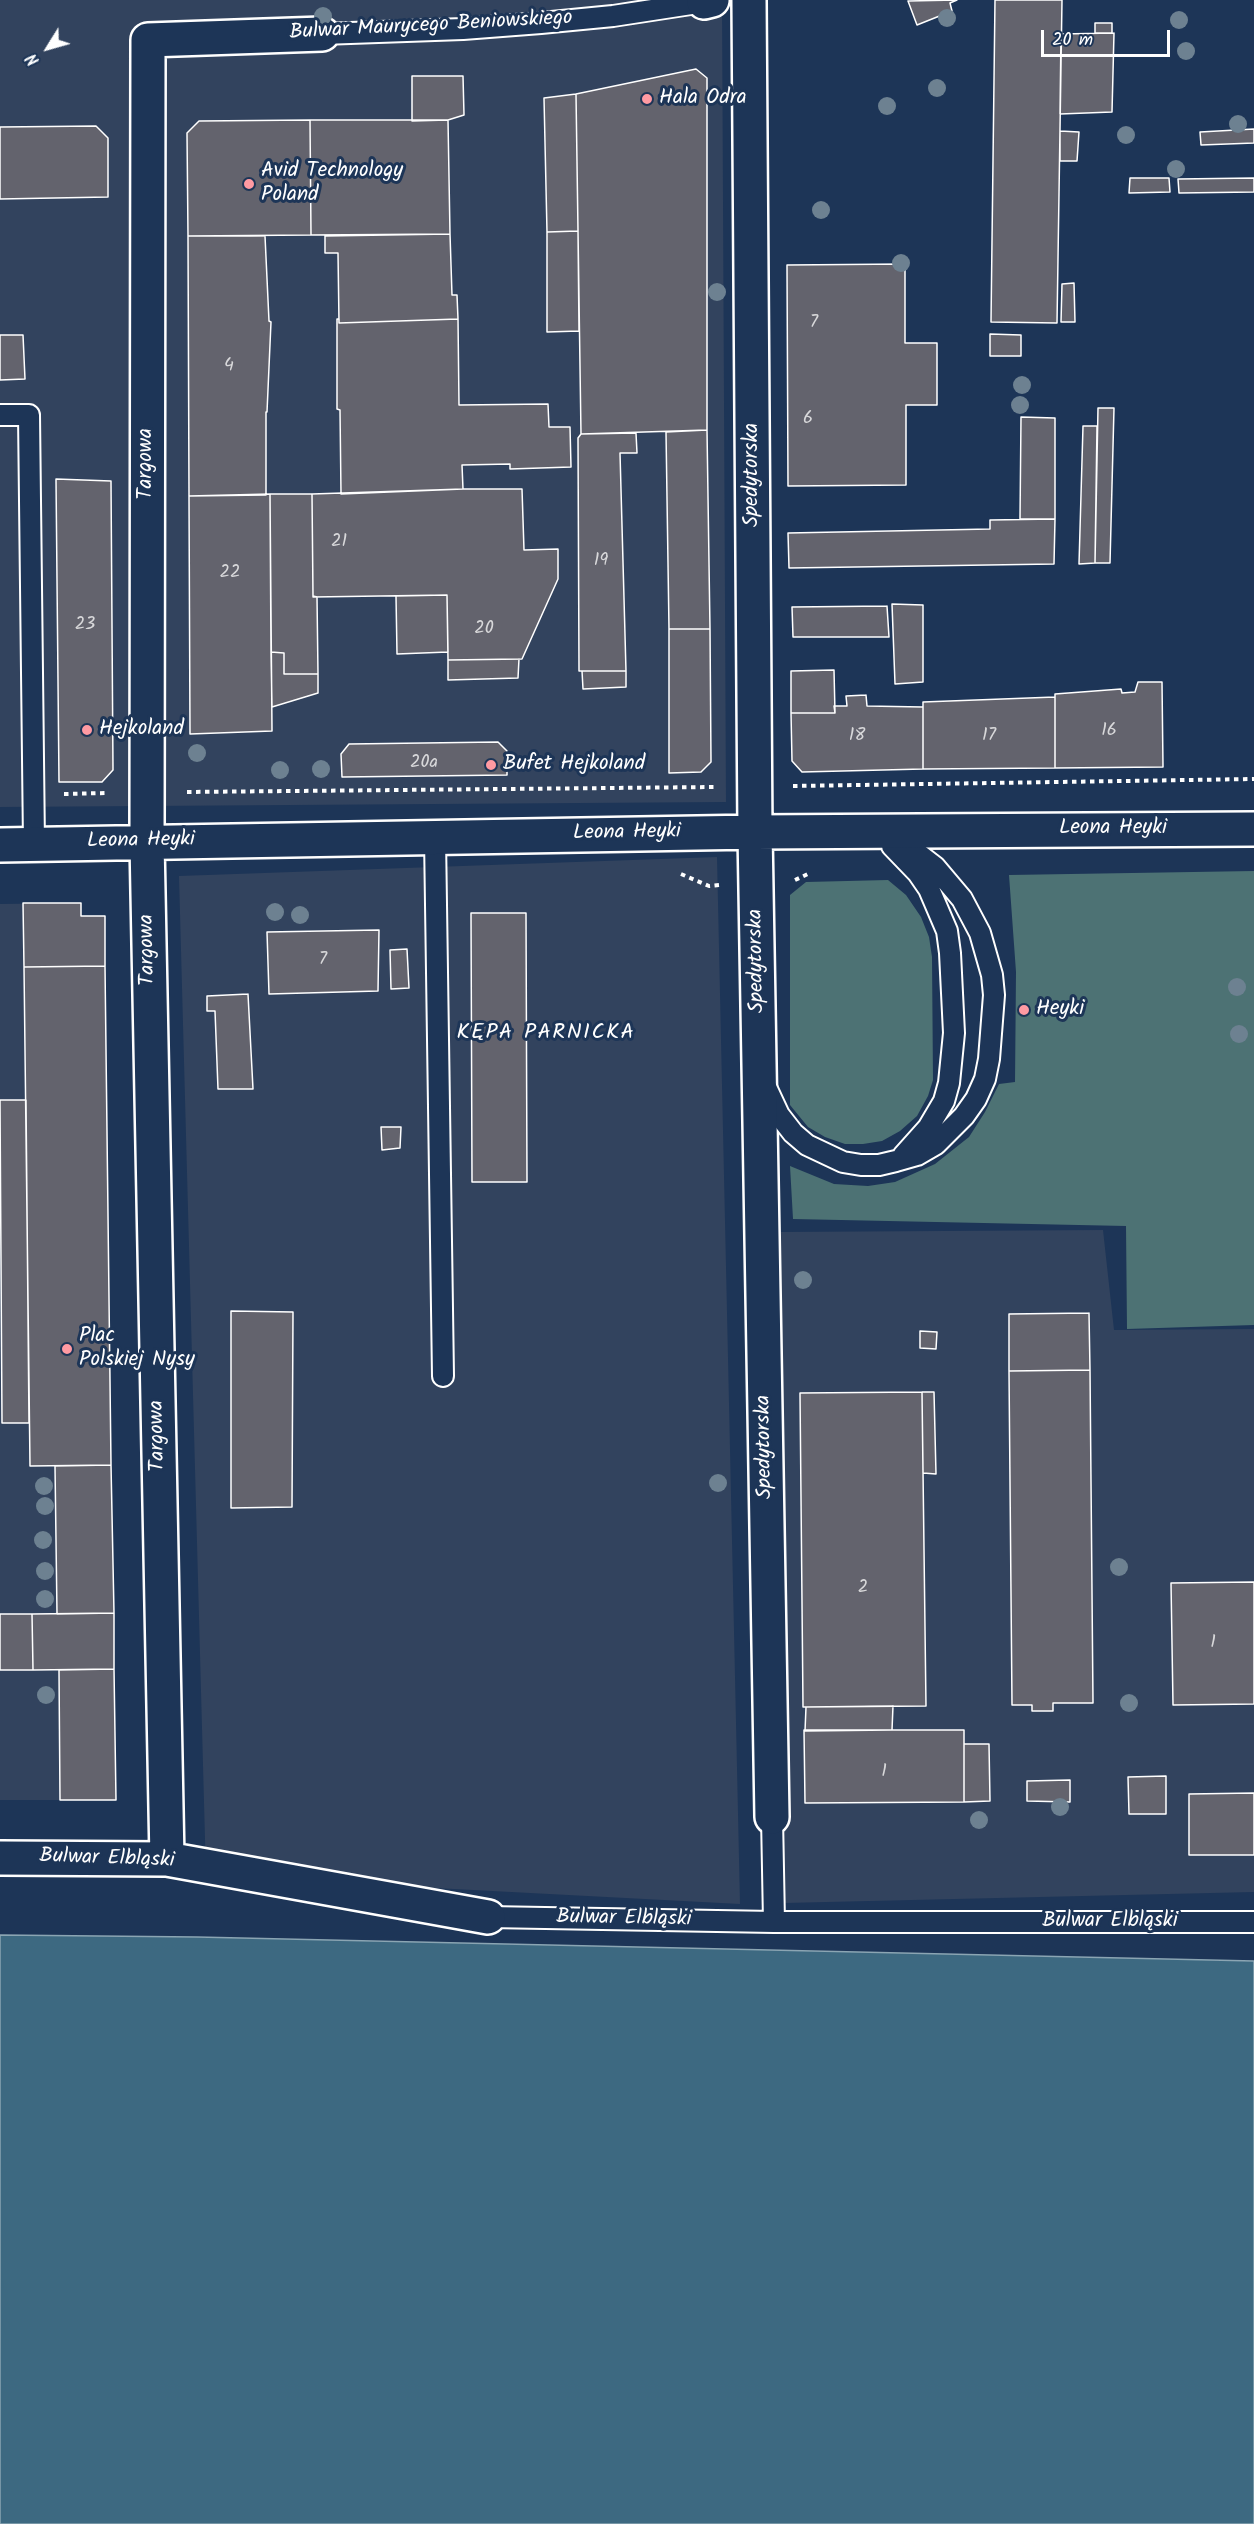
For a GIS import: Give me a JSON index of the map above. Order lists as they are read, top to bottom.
{
  "streets": {
    "street": [
      "Bulwar Maurycego Beniowskiego",
      "Targowa",
      "Spedytorska",
      "Leona Heyki",
      "Bulwar Elbląski"
    ]
  },
  "crossings": [
    ["Bulwar Maurycego Beniowskiego", "Targowa"],
    ["Targowa", "Leona Heyki"],
    ["Targowa", "Bulwar Elbląski"],
    ["Spedytorska", "Leona Heyki"],
    ["Spedytorska", "Bulwar Elbląski"]
  ],
  "districts": ["KĘPA PARNICKA"],
  "places": [
    "Hala Odra",
    "Avid Technology Poland",
    "Hejkoland",
    "Bufet Hejkoland",
    "Heyki",
    "Plac Polskiej Nysy"
  ],
  "house_numbers": [
    "7",
    "4",
    "6",
    "21",
    "19",
    "22",
    "23",
    "20",
    "16",
    "18",
    "17",
    "20a",
    "7",
    "2",
    "1",
    "1"
  ],
  "scale_bar": "20 m",
  "north": "bottom left"
}
